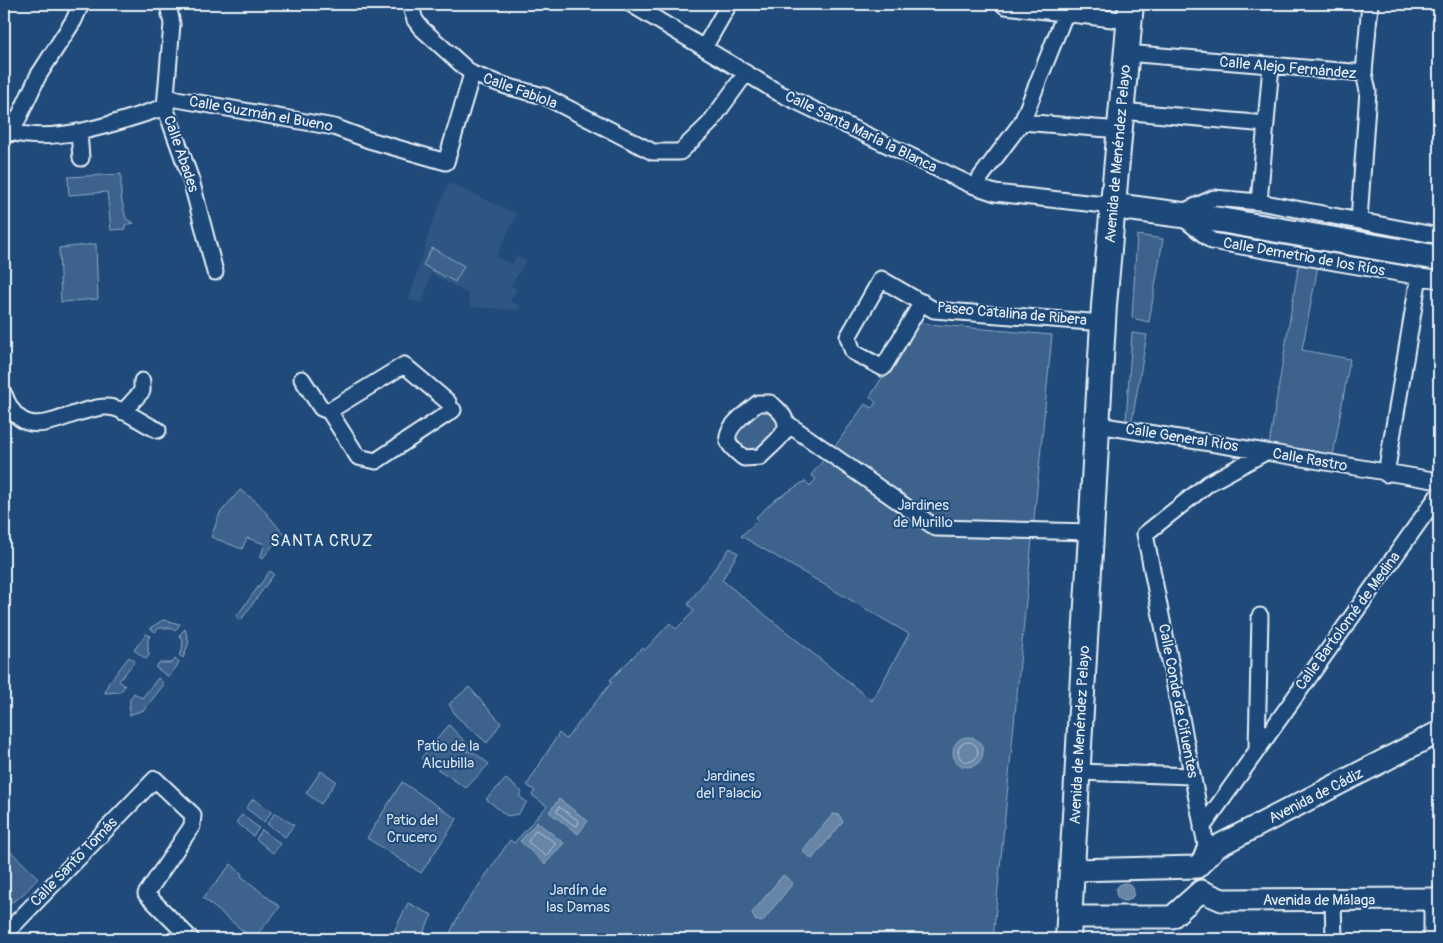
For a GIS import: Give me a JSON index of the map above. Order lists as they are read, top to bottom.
{
  "streets": {
    "main road": ["Avenida de Menéndez Pelayo", "Calle Demetrio de los Ríos"],
    "street": [
      "Calle Alejo Fernández",
      "Calle Fabiola",
      "Calle Guzmán el Bueno",
      "Calle Santa María la Blanca",
      "Calle Abades",
      "Paseo Catalina de Ribera",
      "Calle General Ríos",
      "Calle Rastro",
      "Calle Bartolomé de Medina",
      "Calle Conde de Cifuentes",
      "Avenida de Cádiz",
      "Calle Santo Tomás",
      "Avenida de Málaga"
    ]
  },
  "crossings": [
    ["Calle Alejo Fernández", "Avenida de Menéndez Pelayo"],
    ["Calle Fabiola", "Calle Guzmán el Bueno"],
    ["Calle Fabiola", "Calle Santa María la Blanca"],
    ["Calle Guzmán el Bueno", "Calle Abades"],
    ["Calle Santa María la Blanca", "Avenida de Menéndez Pelayo"],
    ["Calle Santa María la Blanca", "Calle Demetrio de los Ríos"],
    ["Avenida de Menéndez Pelayo", "Calle Demetrio de los Ríos"],
    ["Avenida de Menéndez Pelayo", "Paseo Catalina de Ribera"],
    ["Avenida de Menéndez Pelayo", "Calle General Ríos"],
    ["Calle General Ríos", "Calle Rastro"],
    ["Calle Rastro", "Calle Conde de Cifuentes"],
    ["Calle Bartolomé de Medina", "Calle Conde de Cifuentes"],
    ["Calle Conde de Cifuentes", "Avenida de Cádiz"]
  ],
  "districts": ["SANTA CRUZ"],
  "parks": [
    "Jardines de Murillo",
    "Patio de la Alcubilla",
    "Jardines del Palacio",
    "Patio del Crucero",
    "Jardín de las Damas"
  ]
}
